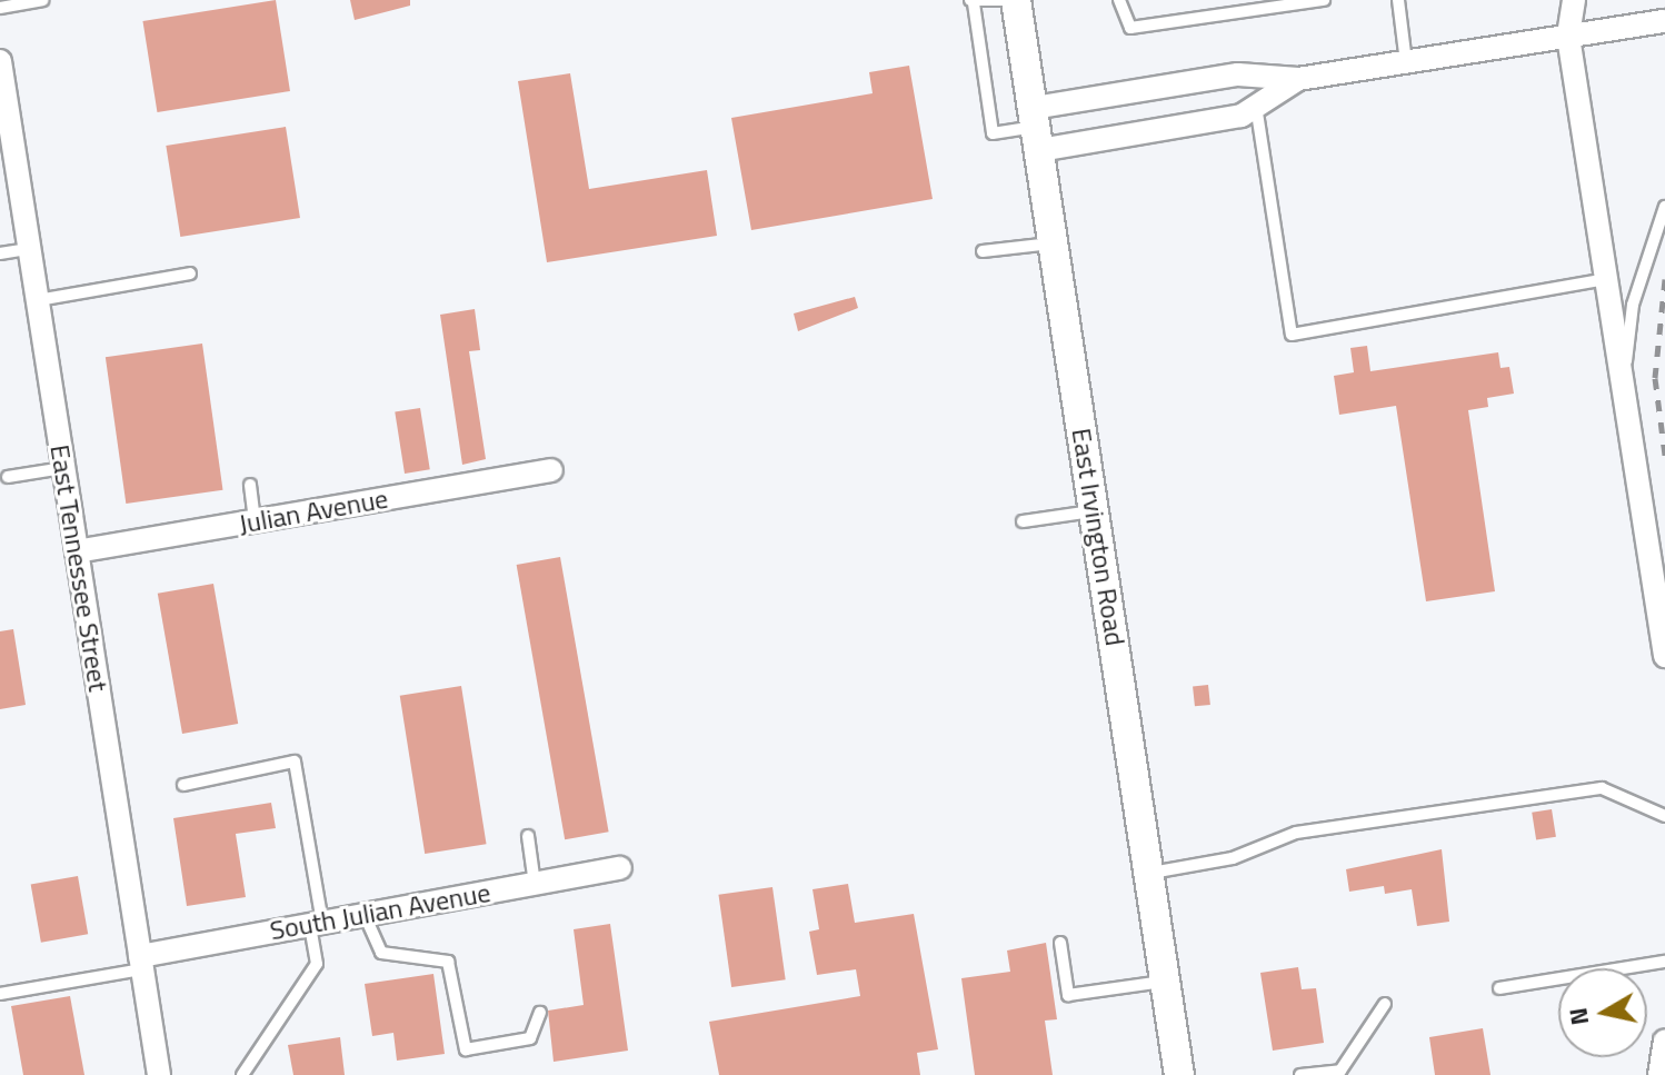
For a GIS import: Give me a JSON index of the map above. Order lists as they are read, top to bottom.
{
  "streets": {
    "street": [
      "Julian Avenue",
      "East Irvington Road",
      "East Tennessee Street",
      "South Julian Avenue"
    ]
  },
  "crossings": [
    ["Julian Avenue", "East Tennessee Street"],
    ["East Tennessee Street", "South Julian Avenue"]
  ],
  "north": "left"
}
